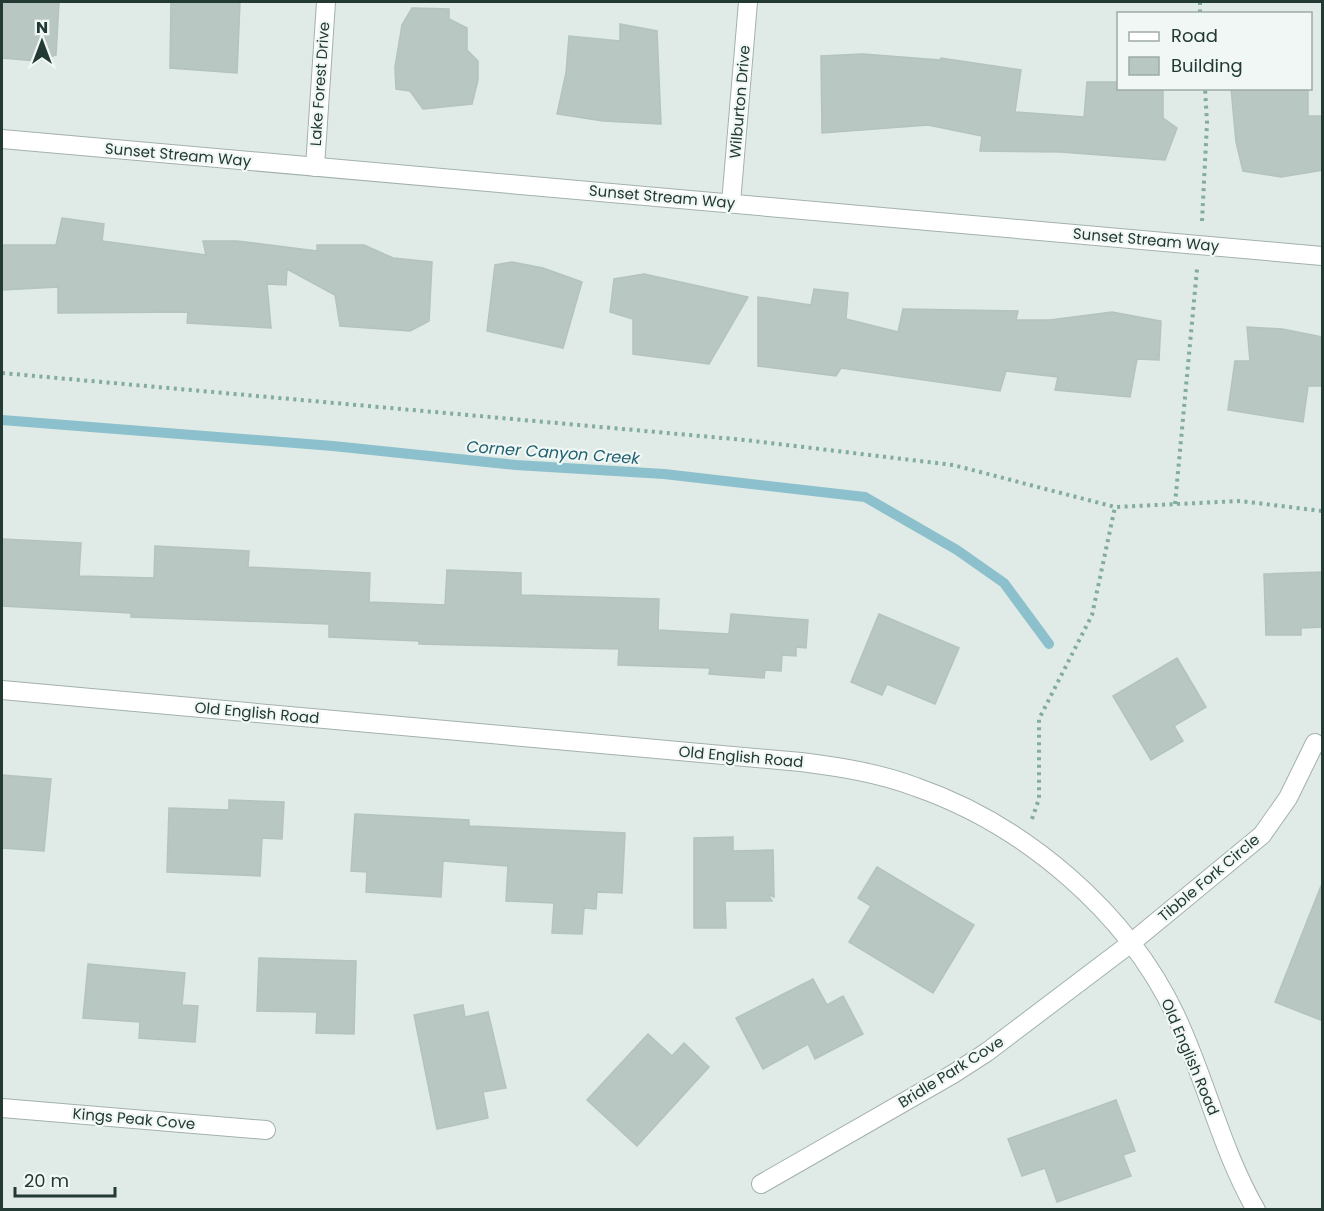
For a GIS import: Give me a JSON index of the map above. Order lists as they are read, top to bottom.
{
  "streets": {
    "street": [
      "Lake Forest Drive",
      "Wilburton Drive",
      "Sunset Stream Way",
      "Old English Road",
      "Tibble Fork Circle",
      "Bridle Park Cove",
      "Kings Peak Cove"
    ]
  },
  "crossings": [
    ["Lake Forest Drive", "Sunset Stream Way"],
    ["Wilburton Drive", "Sunset Stream Way"],
    ["Old English Road", "Tibble Fork Circle"],
    ["Old English Road", "Bridle Park Cove"],
    ["Tibble Fork Circle", "Bridle Park Cove"]
  ],
  "water": ["Corner Canyon Creek"],
  "legend": ["Road", "Building"],
  "scale_bar": "20 m",
  "north": "top"
}
